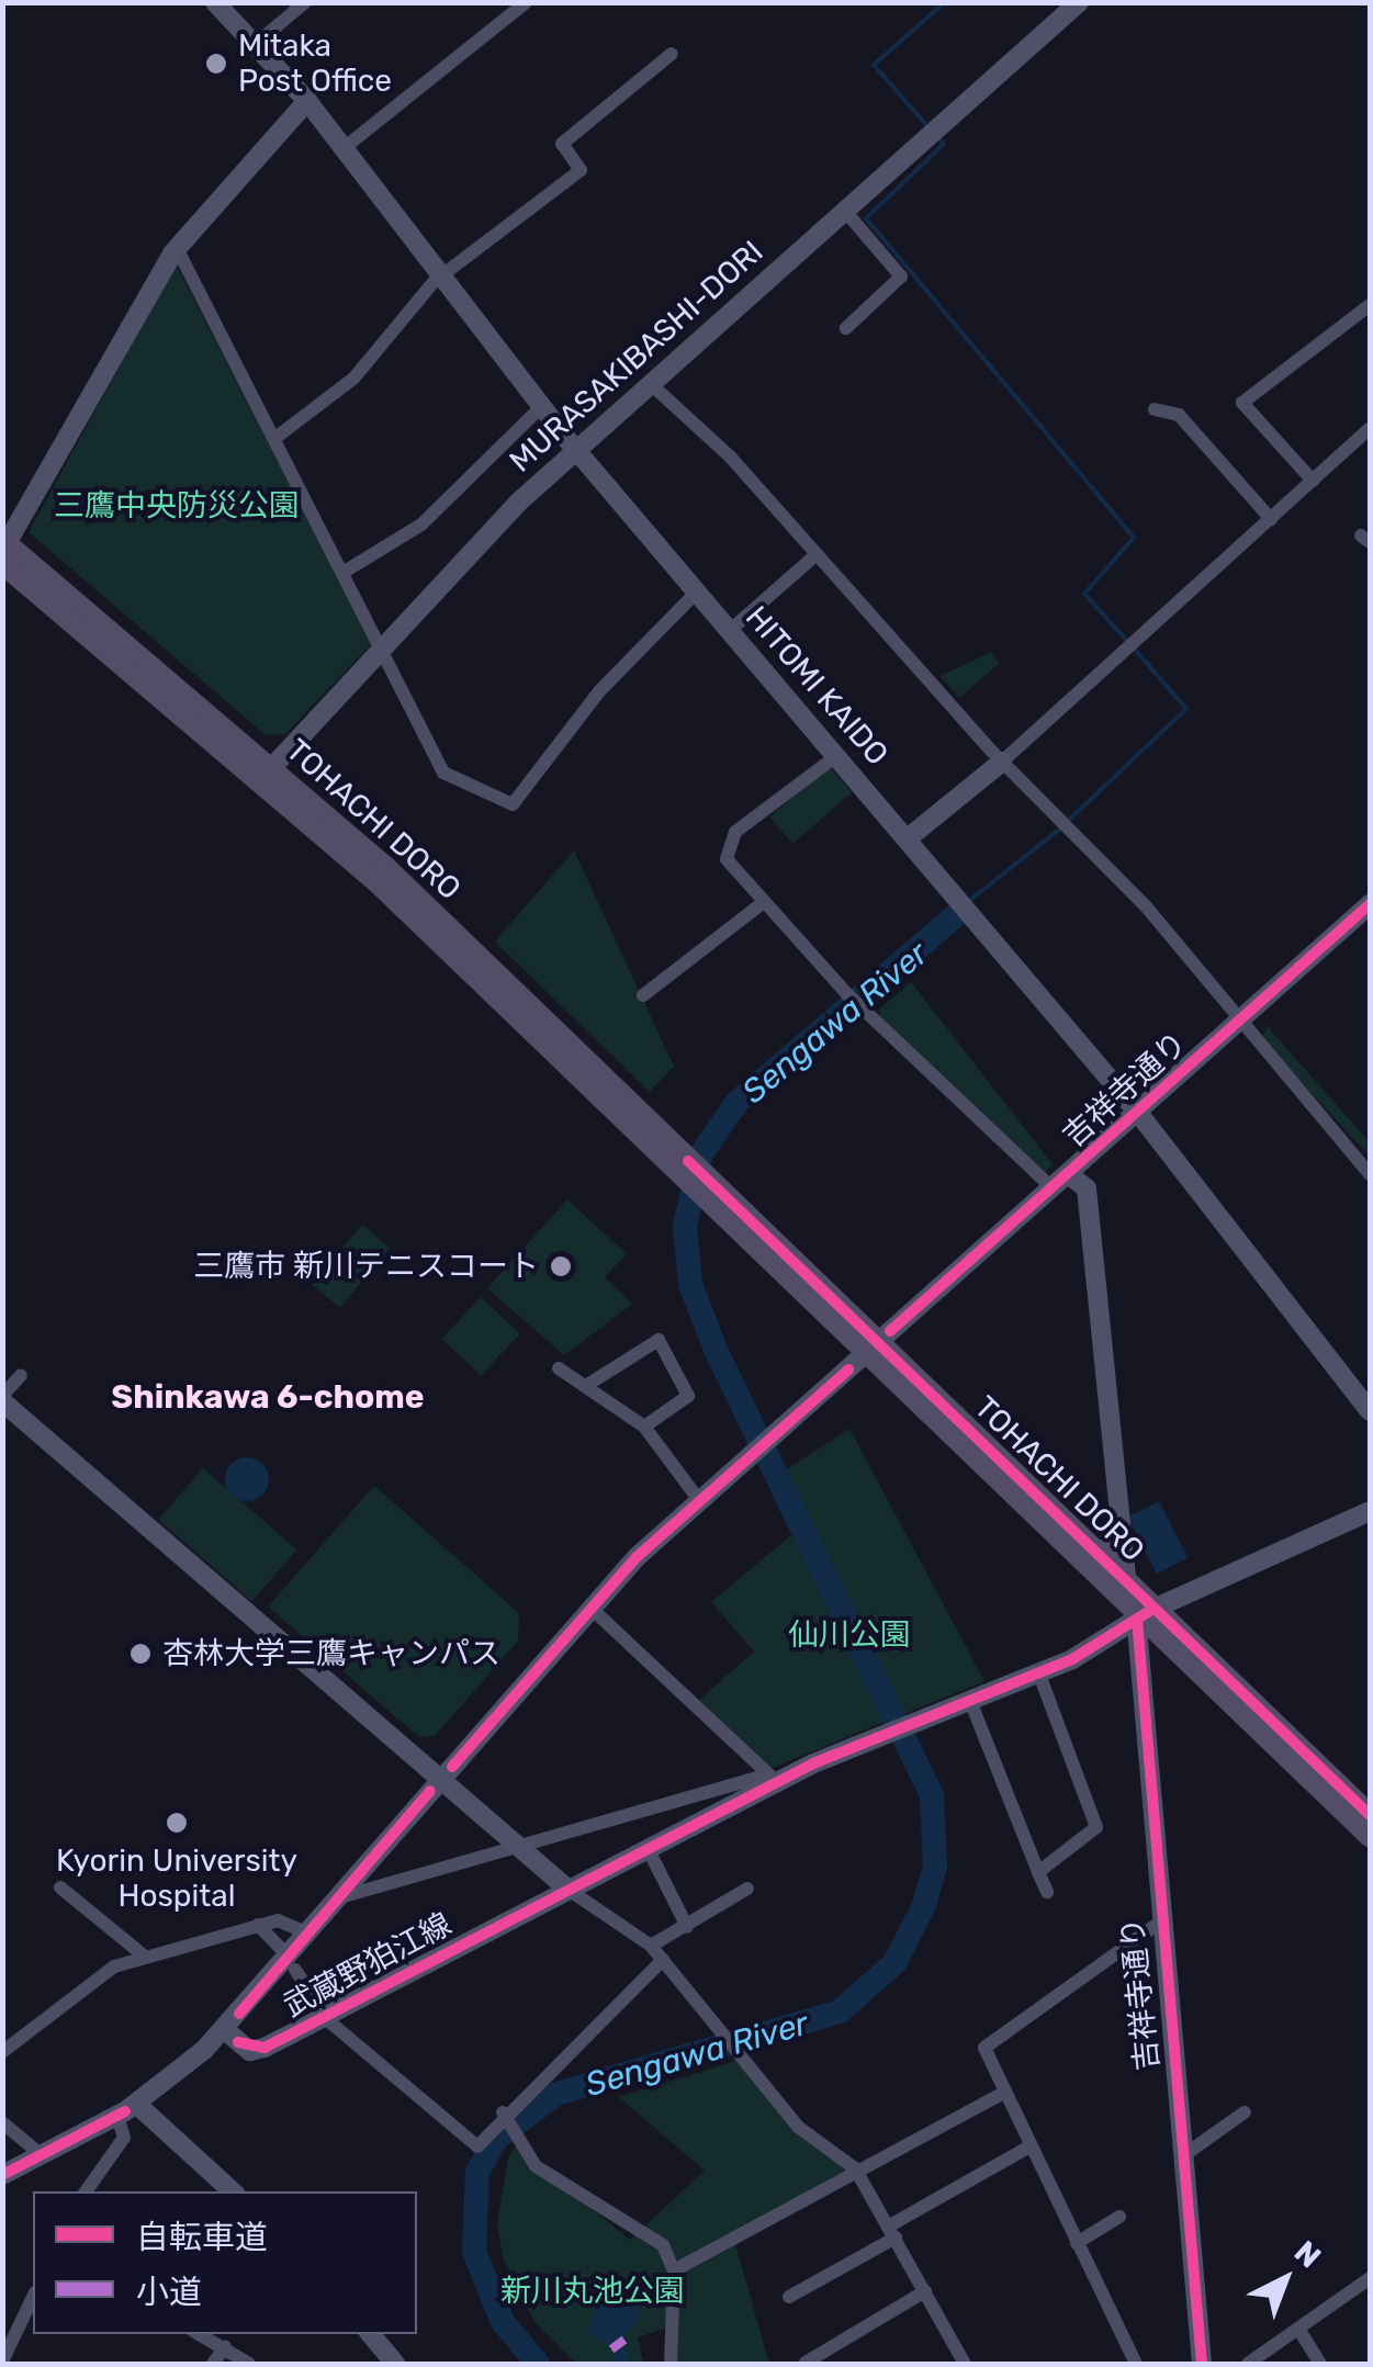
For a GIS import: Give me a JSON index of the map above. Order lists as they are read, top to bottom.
{
  "streets": {
    "main road": [
      "MURASAKIBASHI-DORI",
      "HITOMI KAIDO",
      "TOHACHI DORO",
      "吉祥寺通り",
      "武蔵野狛江線"
    ]
  },
  "crossings": [
    ["MURASAKIBASHI-DORI", "HITOMI KAIDO"],
    ["MURASAKIBASHI-DORI", "TOHACHI DORO"],
    ["HITOMI KAIDO", "吉祥寺通り"],
    ["TOHACHI DORO", "吉祥寺通り"],
    ["TOHACHI DORO", "武蔵野狛江線"],
    ["吉祥寺通り", "武蔵野狛江線"]
  ],
  "districts": ["Shinkawa 6-chome"],
  "water": ["Sengawa River"],
  "parks": ["三鷹中央防災公園", "仙川公園", "新川丸池公園"],
  "places": [
    "Mitaka Post Office",
    "三鷹市 新川テニスコート",
    "杏林大学三鷹キャンパス",
    "Kyorin University Hospital"
  ],
  "legend": ["自転車道", "小道"],
  "north": "top right"
}
